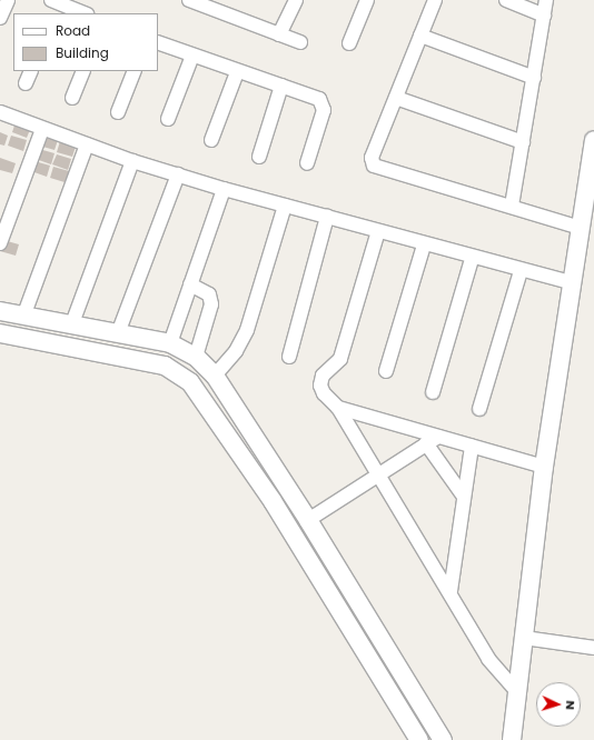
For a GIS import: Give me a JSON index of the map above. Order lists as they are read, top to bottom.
{
  "legend": ["Road", "Building"],
  "north": "right"
}
